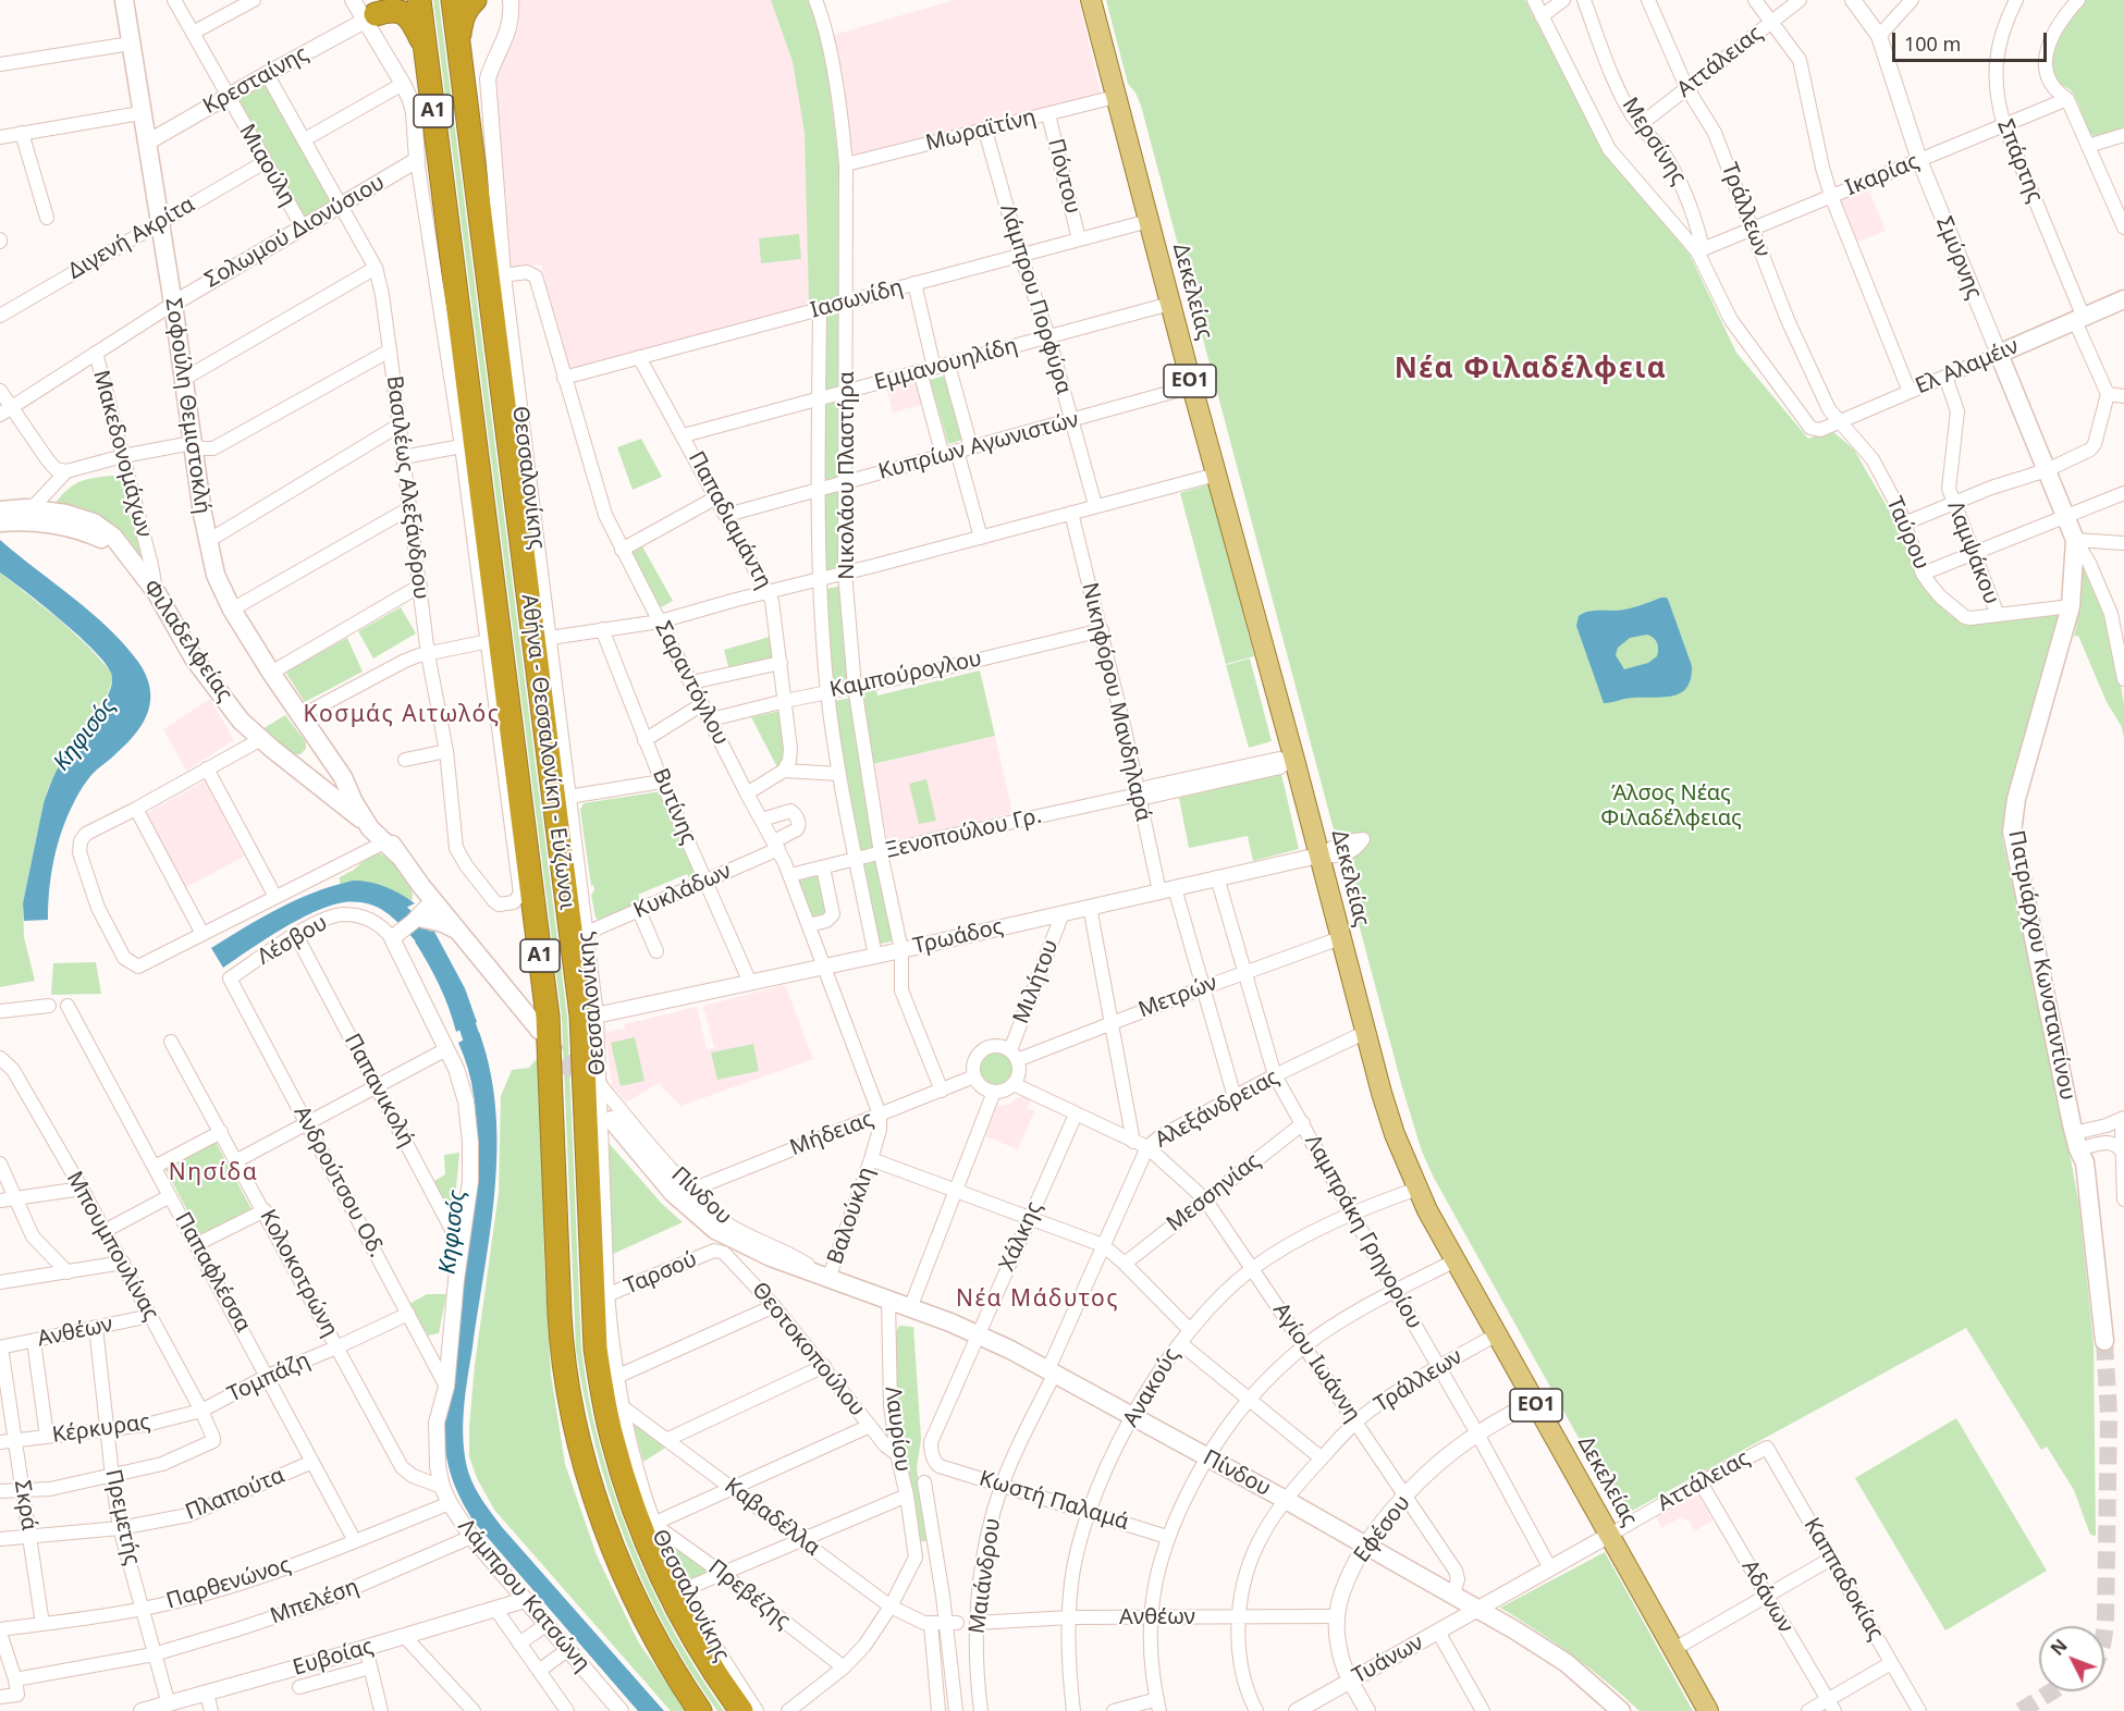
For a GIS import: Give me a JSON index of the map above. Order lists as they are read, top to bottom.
{
  "streets": {
    "highway": ["Α1", "Αθήνα - Θεσσαλονίκη - Εύζωνοι"],
    "main road": [
      "Σμύρνης",
      "Δεκελείας",
      "Ελ Αλαμέιν",
      "ΕΟ1",
      "Σοφούλη Θεμιστοκλή",
      "Φιλαδελφείας",
      "Πατριάρχου Κωνσταντίνου",
      "Πίνδου"
    ],
    "street": [
      "Αττάλειας",
      "Κρεσταίνης",
      "Μωραϊτίνη",
      "Μερσίνης",
      "Σπάρτης",
      "Μιαούλη",
      "Ικαρίας",
      "Πόντου",
      "Τράλλεων",
      "Σολωμού Διονύσιου",
      "Διγενή Ακρίτα",
      "Ιασωνίδη",
      "Λάμπρου Πορφύρα",
      "Εμμανουηλίδη",
      "Κυπρίων Αγωνιστών",
      "Μακεδονομάχων",
      "Νικολάου Πλαστήρα",
      "Θεσσαλονίκης",
      "Βασιλέως Αλεξάνδρου",
      "Παπαδιαμάντη",
      "Ταύρου",
      "Λαμψάκου",
      "Καμπούρογλου",
      "Σαραντόγλου",
      "Νικηφόρου Μανδηλαρά",
      "Βυτίνης",
      "Ξενoπούλου Γρ.",
      "Κυκλάδων",
      "Τρωάδος",
      "Λέσβου",
      "Μιλήτου",
      "Μετρών",
      "Παπανικολή",
      "Αλεξάνδρειας",
      "Μήδειας",
      "Ανδρούτσου Οδ.",
      "Μεσσηνίας",
      "Βαλούκλη",
      "Λαμπράκη Γρηγορίου",
      "Χάλκης",
      "Μπουμπουλίνας",
      "Παπαφλέσσα",
      "Κολοκοτρώνη",
      "Ταρσού",
      "Ανθέων",
      "Θεοτοκοπούλου",
      "Αγίου Ιωάννη",
      "Τομπάζη",
      "Ανακούς",
      "Κέρκυρας",
      "Λαυρίου",
      "Πλαπούτα",
      "Κωστή Παλαμά",
      "Σκρά",
      "Πρεμετής",
      "Καβαδέλλα",
      "Εφέσου",
      "Μαιάνδρου",
      "Καππαδοκίας",
      "Παρθενώνος",
      "Πρεβέζης",
      "Λάμπρου Κατσώνη",
      "Αδάνων",
      "Μπελέση",
      "Ευβοίας",
      "Τυάνων"
    ]
  },
  "crossings": [
    ["Αττάλειας", "Μερσίνης"],
    ["Αττάλειας", "Τράλλεων"],
    ["Αττάλειας", "Δεκελείας"],
    ["Αττάλειας", "Καππαδοκίας"],
    ["Αττάλειας", "Αδάνων"],
    ["Αττάλειας", "Τυάνων"],
    ["Κρεσταίνης", "Μιαούλη"],
    ["Κρεσταίνης", "Σοφούλη Θεμιστοκλή"],
    ["Κρεσταίνης", "Βασιλέως Αλεξάνδρου"],
    ["Μωραϊτίνη", "Πόντου"],
    ["Μωραϊτίνη", "Δεκελείας"],
    ["Μωραϊτίνη", "Λάμπρου Πορφύρα"],
    ["Μωραϊτίνη", "Νικολάου Πλαστήρα"],
    ["Μερσίνης", "Ικαρίας"],
    ["Μερσίνης", "Ελ Αλαμέιν"],
    ["Σπάρτης", "Ικαρίας"],
    ["Σπάρτης", "Ελ Αλαμέιν"],
    ["Μιαούλη", "Σολωμού Διονύσιου"],
    ["Μιαούλη", "Διγενή Ακρίτα"],
    ["Ικαρίας", "Τράλλεων"],
    ["Ικαρίας", "Σμύρνης"],
    ["Ικαρίας", "Ελ Αλαμέιν"],
    ["Πόντου", "Ιασωνίδη"],
    ["Τράλλεων", "Δεκελείας"],
    ["Τράλλεων", "Ελ Αλαμέιν"],
    ["Τράλλεων", "Ταύρου"],
    ["Τράλλεων", "Πίνδου"],
    ["Τράλλεων", "Λαμπράκη Γρηγορίου"],
    ["Τράλλεων", "Ανθέων"],
    ["Τράλλεων", "Αγίου Ιωάννη"],
    ["Σολωμού Διονύσιου", "Σοφούλη Θεμιστοκλή"],
    ["Σολωμού Διονύσιου", "Βασιλέως Αλεξάνδρου"],
    ["Διγενή Ακρίτα", "Σοφούλη Θεμιστοκλή"],
    ["Σμύρνης", "Ελ Αλαμέιν"],
    ["Σμύρνης", "Πατριάρχου Κωνσταντίνου"],
    ["Δεκελείας", "Ιασωνίδη"],
    ["Δεκελείας", "Εμμανουηλίδη"],
    ["Δεκελείας", "Κυπρίων Αγωνιστών"],
    ["Δεκελείας", "Ξενoπούλου Γρ."],
    ["Δεκελείας", "Τρωάδος"],
    ["Δεκελείας", "Μετρών"],
    ["Δεκελείας", "Αλεξάνδρειας"],
    ["Δεκελείας", "Ανακούς"],
    ["Δεκελείας", "Εφέσου"],
    ["Δεκελείας", "Τυάνων"],
    ["Ιασωνίδη", "Λάμπρου Πορφύρα"],
    ["Ιασωνίδη", "Νικολάου Πλαστήρα"],
    ["Ιασωνίδη", "Παπαδιαμάντη"],
    ["Ιασωνίδη", "Σαραντόγλου"],
    ["Λάμπρου Πορφύρα", "Εμμανουηλίδη"],
    ["Λάμπρου Πορφύρα", "Κυπρίων Αγωνιστών"],
    ["Εμμανουηλίδη", "Νικολάου Πλαστήρα"],
    ["Εμμανουηλίδη", "Παπαδιαμάντη"],
    ["Ελ Αλαμέιν", "Ταύρου"],
    ["Ελ Αλαμέιν", "Λαμψάκου"],
    ["Σοφούλη Θεμιστοκλή", "Φιλαδελφείας"],
    ["Κυπρίων Αγωνιστών", "Νικολάου Πλαστήρα"],
    ["Κυπρίων Αγωνιστών", "Παπαδιαμάντη"],
    ["Μακεδονομάχων", "Φιλαδελφείας"],
    ["Νικολάου Πλαστήρα", "Καμπούρογλου"],
    ["Νικολάου Πλαστήρα", "Ξενoπούλου Γρ."],
    ["Νικολάου Πλαστήρα", "Τρωάδος"],
    ["Νικολάου Πλαστήρα", "Μήδειας"],
    ["Θεσσαλονίκης", "Σαραντόγλου"],
    ["Θεσσαλονίκης", "Αθήνα - Θεσσαλονίκη - Εύζωνοι"],
    ["Θεσσαλονίκης", "Κυκλάδων"],
    ["Θεσσαλονίκης", "Τρωάδος"],
    ["Θεσσαλονίκης", "Πίνδου"],
    ["Θεσσαλονίκης", "Ταρσού"],
    ["Θεσσαλονίκης", "Καβαδέλλα"],
    ["Θεσσαλονίκης", "Πρεβέζης"],
    ["Παπαδιαμάντη", "Καμπούρογλου"],
    ["Ταύρου", "Λαμψάκου"],
    ["Ταύρου", "Πατριάρχου Κωνσταντίνου"],
    ["Καμπούρογλου", "Σαραντόγλου"],
    ["Καμπούρογλου", "Νικηφόρου Μανδηλαρά"],
    ["Σαραντόγλου", "Ξενoπούλου Γρ."],
    ["Σαραντόγλου", "Κυκλάδων"],
    ["Σαραντόγλου", "Τρωάδος"],
    ["Σαραντόγλου", "Μήδειας"],
    ["Σαραντόγλου", "Βαλούκλη"],
    ["Νικηφόρου Μανδηλαρά", "Ξενoπούλου Γρ."],
    ["Νικηφόρου Μανδηλαρά", "Τρωάδος"],
    ["Νικηφόρου Μανδηλαρά", "Μετρών"],
    ["Νικηφόρου Μανδηλαρά", "Αλεξάνδρειας"],
    ["Αθήνα - Θεσσαλονίκη - Εύζωνοι", "Τρωάδος"],
    ["Βυτίνης", "Κυκλάδων"],
    ["Βυτίνης", "Τρωάδος"],
    ["Τρωάδος", "Μιλήτου"],
    ["Τρωάδος", "Λαμπράκη Γρηγορίου"],
    ["Λέσβου", "Παπανικολή"],
    ["Λέσβου", "Ανδρούτσου Οδ."],
    ["Λέσβου", "Λάμπρου Κατσώνη"],
    ["Μιλήτου", "Μετρών"],
    ["Μιλήτου", "Μήδειας"],
    ["Μετρών", "Μήδειας"],
    ["Μετρών", "Λαμπράκη Γρηγορίου"],
    ["Παπανικολή", "Λάμπρου Κατσώνη"],
    ["Αλεξάνδρειας", "Πίνδου"],
    ["Αλεξάνδρειας", "Λαμπράκη Γρηγορίου"],
    ["Αλεξάνδρειας", "Αγίου Ιωάννη"],
    ["Αλεξάνδρειας", "Μαιάνδρου"],
    ["Μήδειας", "Πίνδου"],
    ["Μήδειας", "Βαλούκλη"],
    ["Ανδρούτσου Οδ.", "Τομπάζη"],
    ["Ανδρούτσου Οδ.", "Λάμπρου Κατσώνη"],
    ["Μεσσηνίας", "Λαμπράκη Γρηγορίου"],
    ["Μεσσηνίας", "Αγίου Ιωάννη"],
    ["Πίνδου", "Βαλούκλη"],
    ["Πίνδου", "Χάλκης"],
    ["Πίνδου", "Αγίου Ιωάννη"],
    ["Πίνδου", "Ανακούς"],
    ["Πίνδου", "Λαυρίου"],
    ["Πίνδου", "Εφέσου"],
    ["Πίνδου", "Μαιάνδρου"],
    ["Πίνδου", "Τυάνων"],
    ["Λαμπράκη Γρηγορίου", "Ανακούς"],
    ["Λαμπράκη Γρηγορίου", "Εφέσου"],
    ["Λαμπράκη Γρηγορίου", "Τυάνων"],
    ["Χάλκης", "Κωστή Παλαμά"],
    ["Μπουμπουλίνας", "Ανθέων"],
    ["Μπουμπουλίνας", "Τομπάζη"],
    ["Μπουμπουλίνας", "Κέρκυρας"],
    ["Μπουμπουλίνας", "Πρεμετής"],
    ["Παπαφλέσσα", "Τομπάζη"],
    ["Παπαφλέσσα", "Πλαπούτα"],
    ["Παπαφλέσσα", "Παρθενώνος"],
    ["Κολοκοτρώνη", "Τομπάζη"],
    ["Κολοκοτρώνη", "Λάμπρου Κατσώνη"],
    ["Ταρσού", "Θεοτοκοπούλου"],
    ["Ανθέων", "Ανακούς"],
    ["Ανθέων", "Σκρά"],
    ["Ανθέων", "Πρεμετής"],
    ["Ανθέων", "Εφέσου"],
    ["Ανθέων", "Μαιάνδρου"],
    ["Θεοτοκοπούλου", "Λαυρίου"],
    ["Αγίου Ιωάννη", "Ανακούς"],
    ["Αγίου Ιωάννη", "Εφέσου"],
    ["Τομπάζη", "Κέρκυρας"],
    ["Ανακούς", "Κωστή Παλαμά"],
    ["Κέρκυρας", "Σκρά"],
    ["Κέρκυρας", "Πρεμετής"],
    ["Λαυρίου", "Καβαδέλλα"],
    ["Πλαπούτα", "Σκρά"],
    ["Πλαπούτα", "Πρεμετής"],
    ["Κωστή Παλαμά", "Μαιάνδρου"],
    ["Σκρά", "Παρθενώνος"],
    ["Πρεμετής", "Παρθενώνος"],
    ["Πρεμετής", "Μπελέση"],
    ["Πρεμετής", "Ευβοίας"],
    ["Εφέσου", "Τυάνων"],
    ["Παρθενώνος", "Λάμπρου Κατσώνη"],
    ["Λάμπρου Κατσώνη", "Μπελέση"],
    ["Λάμπρου Κατσώνη", "Ευβοίας"]
  ],
  "districts": [
    "Νέα Φιλαδέλφεια",
    "Κοσμάς Αιτωλός",
    "Νησίδα",
    "Νέα Μάδυτος"
  ],
  "water": ["Κηφισός"],
  "parks": ["Άλσος Νέας Φιλαδέλφειας"],
  "scale_bar": "100 m",
  "north": "top left"
}
